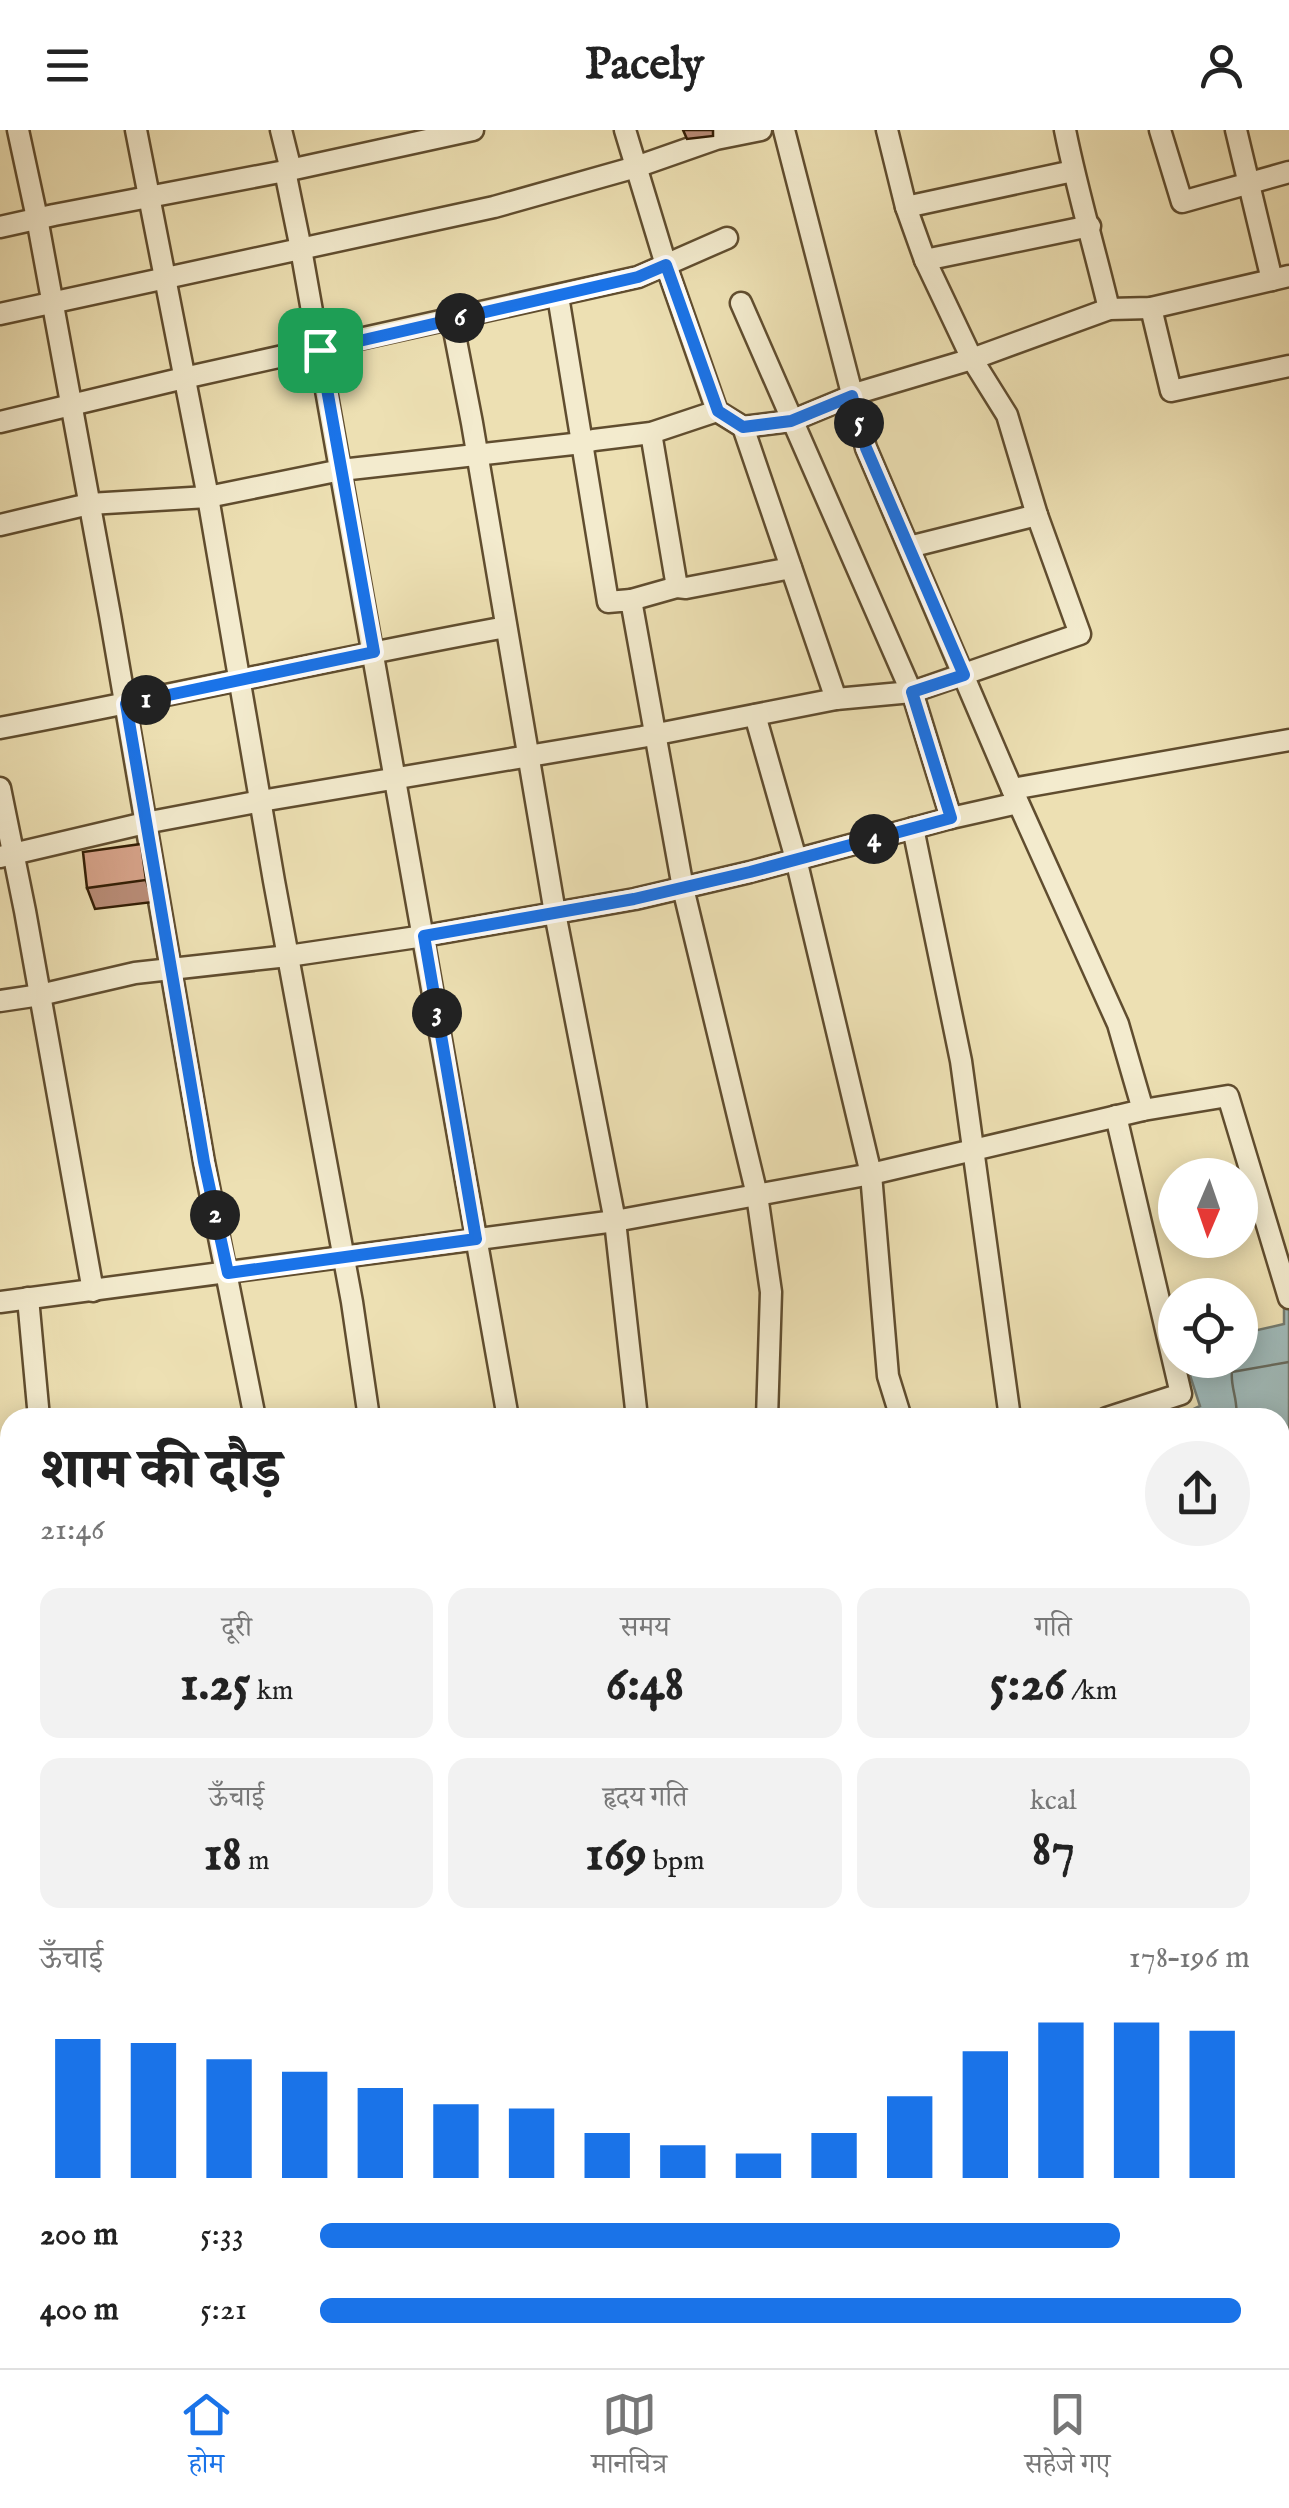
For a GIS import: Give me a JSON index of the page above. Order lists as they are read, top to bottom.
{
  "north": "bottom",
  "page": {
    "header": "Pacely",
    "pins": [
      "6",
      "5",
      "1",
      "4",
      "3",
      "2"
    ],
    "heading": ["शाम की दौड़", "21:46"],
    "stats": [
      ["दूरी", "1.25 km"],
      ["समय", "6:48"],
      ["गति", "5:26 /km"],
      ["ऊँचाई", "18 m"],
      ["हृदय गति", "169 bpm"],
      ["kcal", "87"]
    ],
    "chart": ["ऊँचाई", "178–196 m"],
    "list": [
      {
        "name": "200 m",
        "note": "5:33"
      },
      {
        "name": "400 m",
        "note": "5:21"
      }
    ],
    "tabs": ["होम", "मानचित्र", "सहेजे गए"]
  }
}
